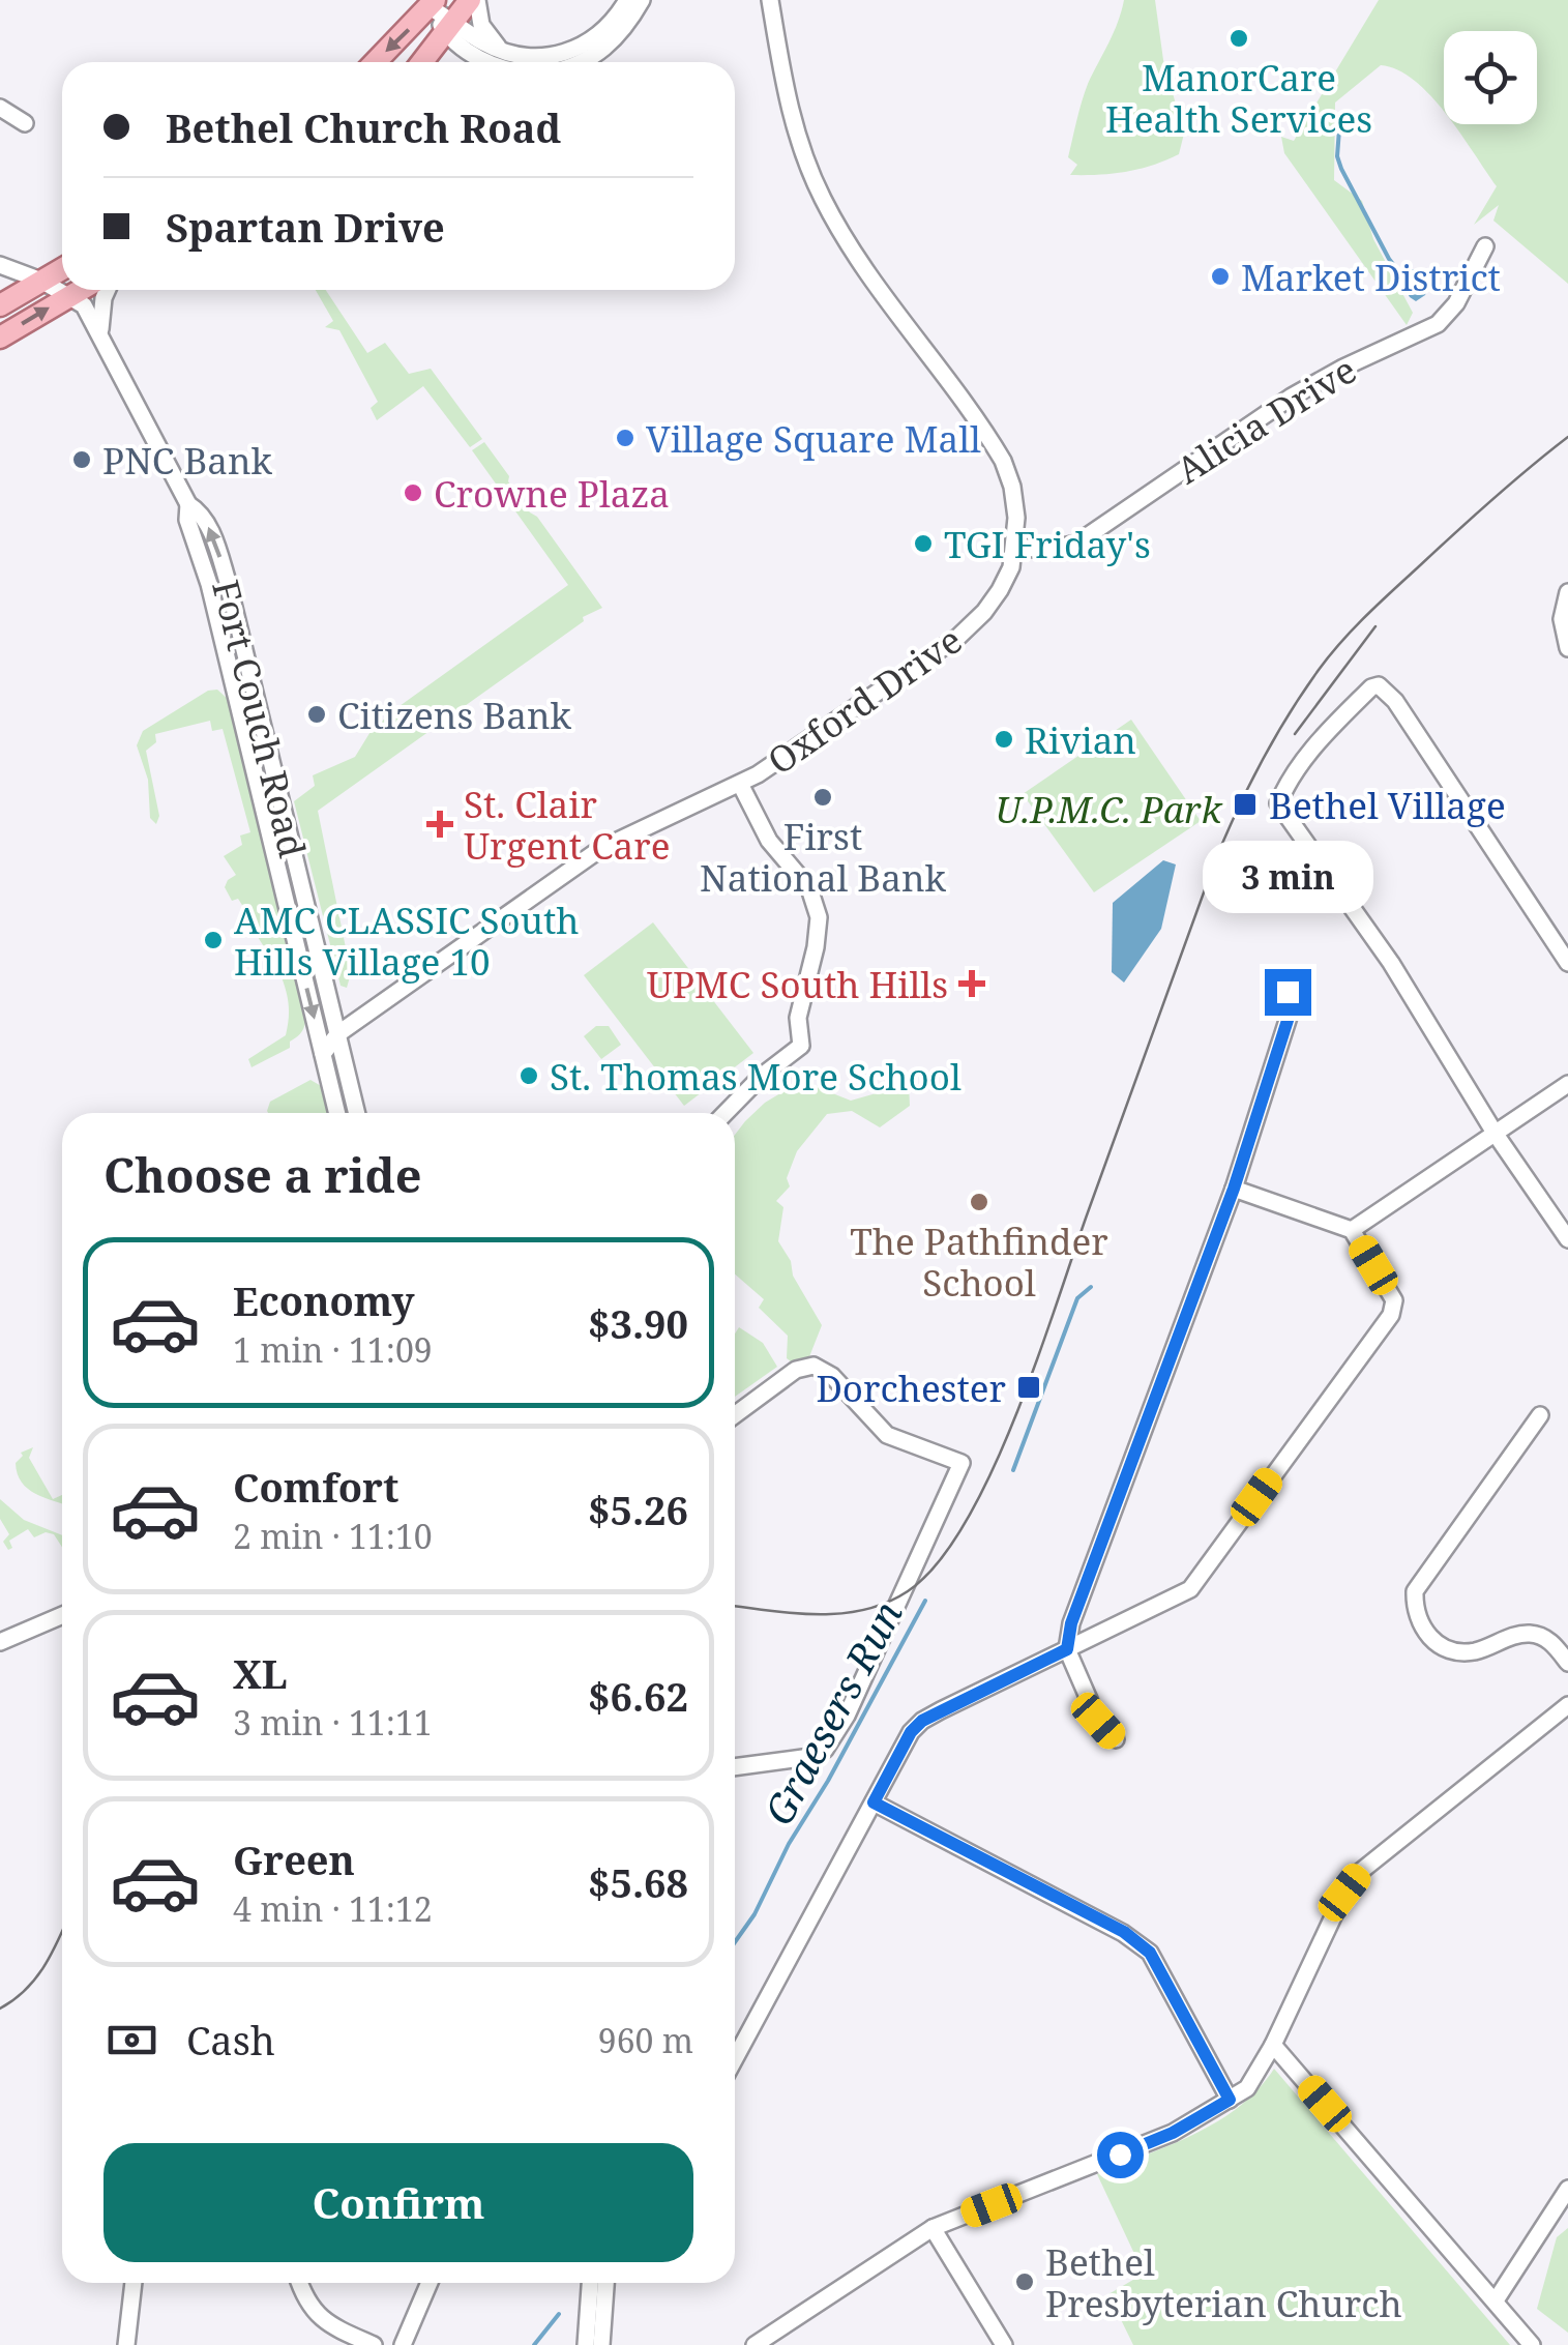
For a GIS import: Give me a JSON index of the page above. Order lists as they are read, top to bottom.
{
  "streets": {
    "street": ["Alicia Drive", "Oxford Drive", "Fort Couch Road"]
  },
  "crossings": [
    ["Alicia Drive", "Oxford Drive"],
    ["Oxford Drive", "Fort Couch Road"]
  ],
  "water": ["Graesers Run"],
  "parks": ["U.P.M.C. Park"],
  "places": {
    "other": [
      "ManorCare Health Services",
      "Market District",
      "Village Square Mall",
      "PNC Bank",
      "Crowne Plaza",
      "TGI Friday's",
      "Citizens Bank",
      "Rivian",
      "First National Bank",
      "AMC CLASSIC South Hills Village 10",
      "St. Thomas More School",
      "The Pathfinder School",
      "Bethel Presbyterian Church"
    ],
    "transit": ["Bethel Village", "Dorchester"],
    "health": ["St. Clair Urgent Care", "UPMC South Hills"]
  },
  "page": {
    "banner": ["Bethel Church Road", "Spartan Drive"],
    "bubble": "3 min",
    "heading": "Choose a ride",
    "list": [
      {
        "name": "Economy",
        "note": "1 min · 11:09",
        "value": "$3.90"
      },
      {
        "name": "Comfort",
        "note": "2 min · 11:10",
        "value": "$5.26"
      },
      {
        "name": "XL",
        "note": "3 min · 11:11",
        "value": "$6.62"
      },
      {
        "name": "Green",
        "note": "4 min · 11:12",
        "value": "$5.68"
      }
    ],
    "pay": ["Cash", "960 m"],
    "buttons": "Confirm"
  }
}
